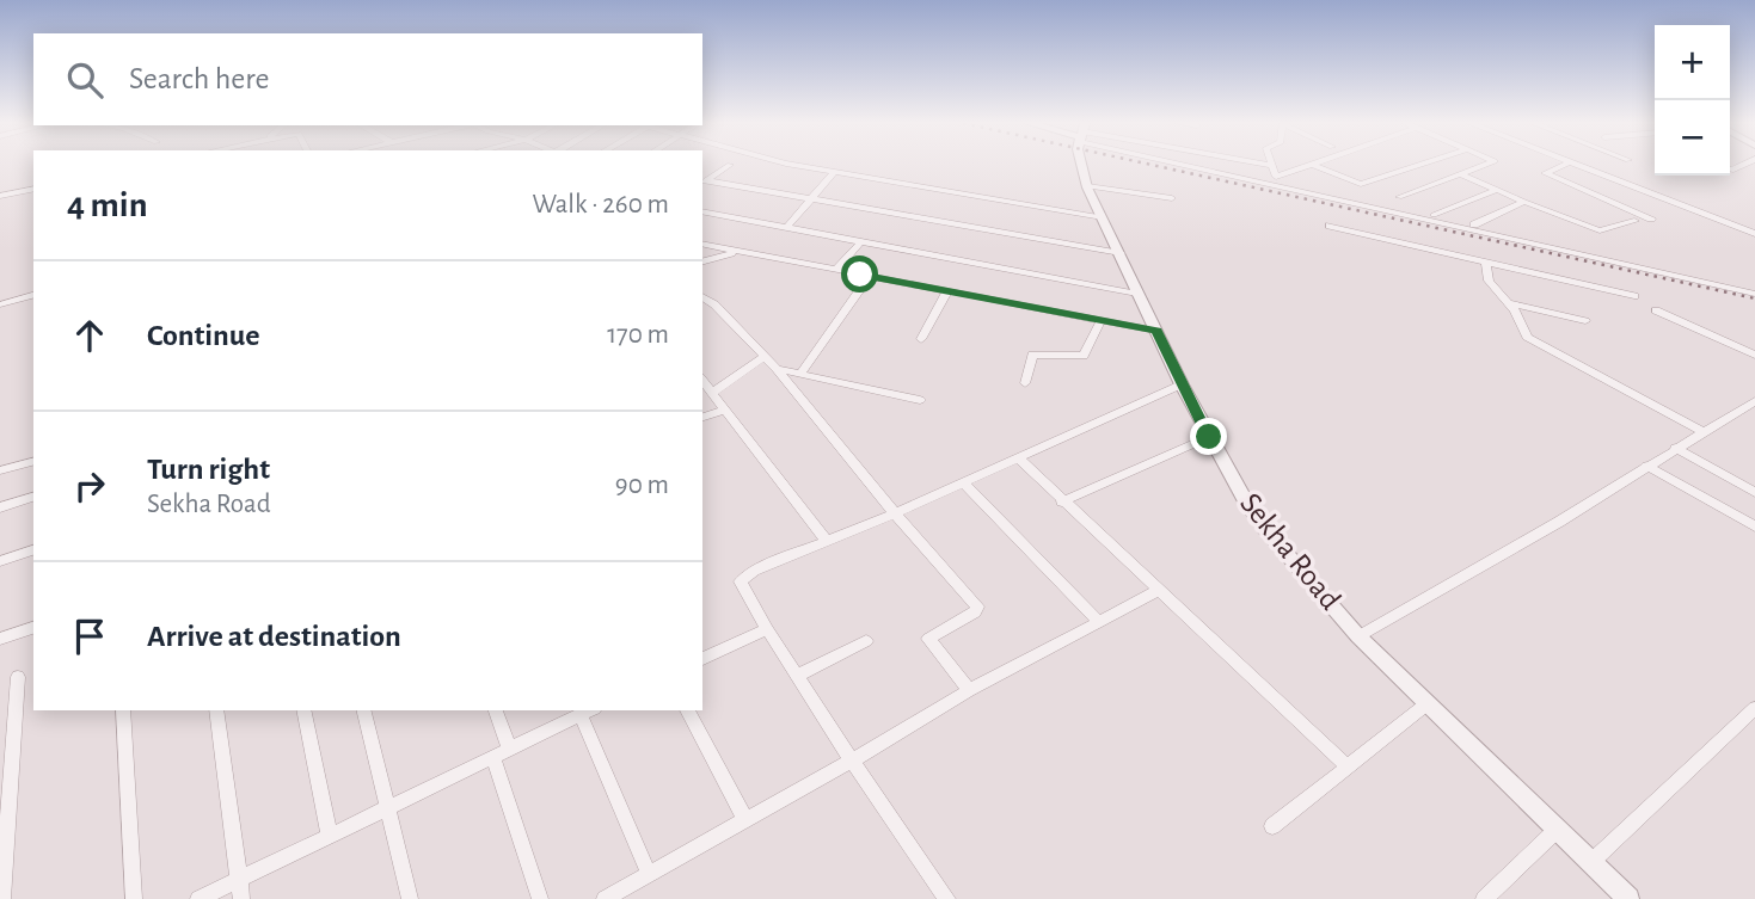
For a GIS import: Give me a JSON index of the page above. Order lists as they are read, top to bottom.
{
  "streets": {
    "street": ["Sekha Road"]
  },
  "page": {
    "map_buttons": ["+", "−"],
    "search": "Search here",
    "heading": ["4 min", "Walk · 260 m"],
    "list": [
      ["Continue", "170 m"],
      ["Turn right", "Sekha Road", "90 m"],
      "Arrive at destination"
    ]
  }
}
